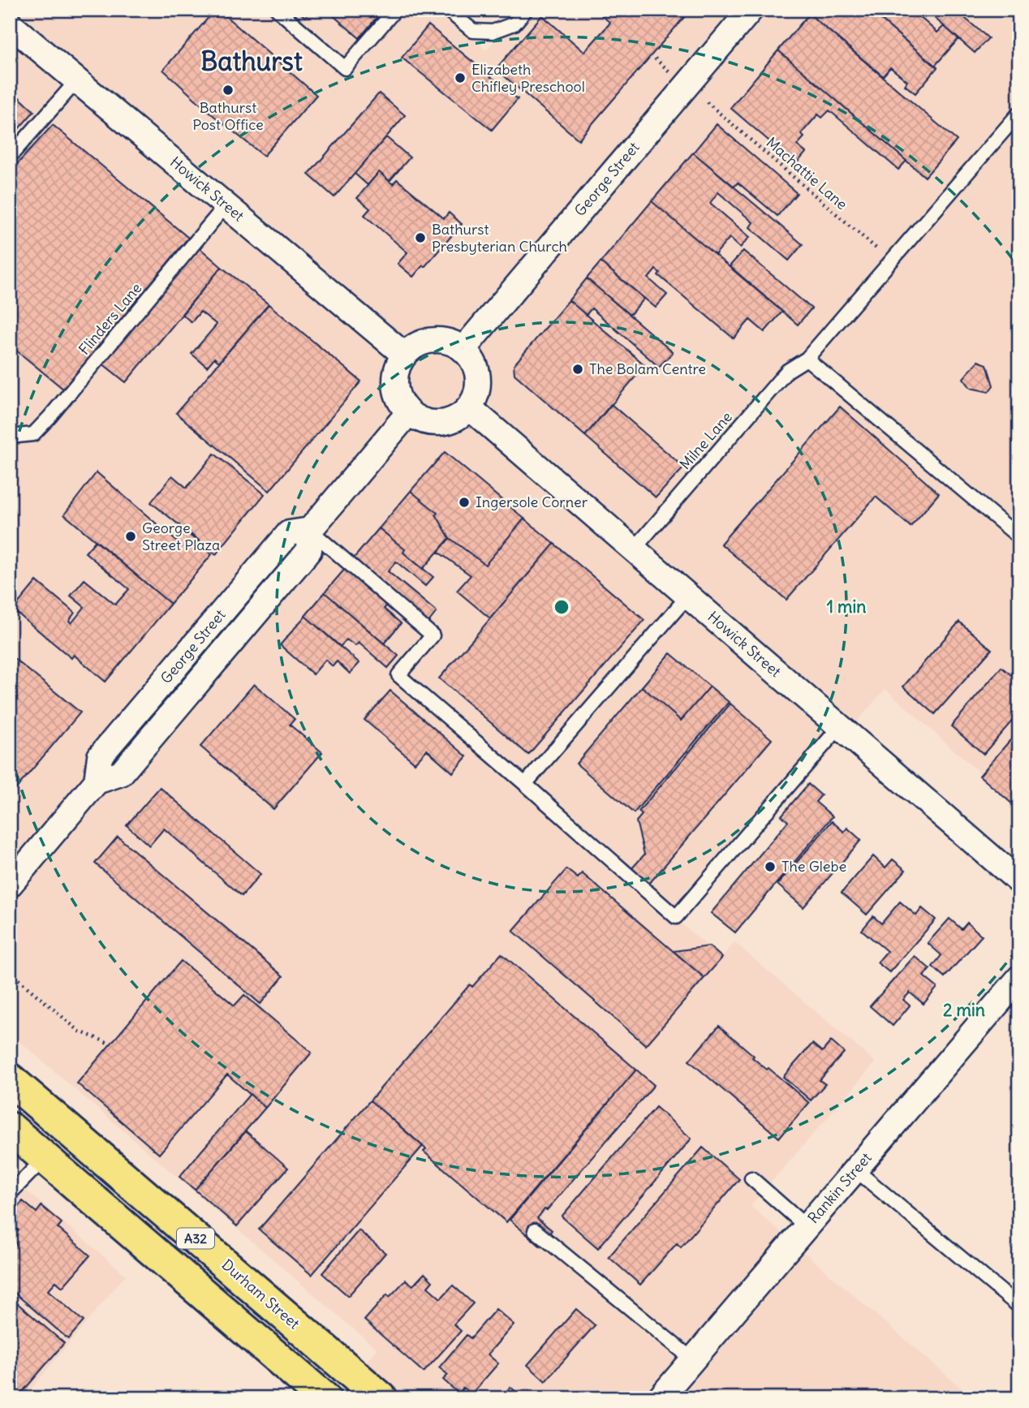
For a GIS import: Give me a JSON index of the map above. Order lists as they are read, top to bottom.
{
  "streets": {
    "highway": ["A32", "Durham Street"],
    "street": ["George Street", "Howick Street", "Rankin Street"],
    "lane": ["Flinders Lane", "Milne Lane"],
    "path": ["Machattie Lane"]
  },
  "crossings": [
    ["Machattie Lane", "Milne Lane"],
    ["George Street", "Howick Street"],
    ["Howick Street", "Flinders Lane"],
    ["Howick Street", "Milne Lane"]
  ],
  "districts": ["Bathurst"],
  "places": [
    "Elizabeth Chifley Preschool",
    "Bathurst Post Office",
    "Bathurst Presbyterian Church",
    "The Bolam Centre",
    "Ingersole Corner",
    "George Street Plaza",
    "The Glebe"
  ],
  "rings": ["1 min", "2 min"]
}
